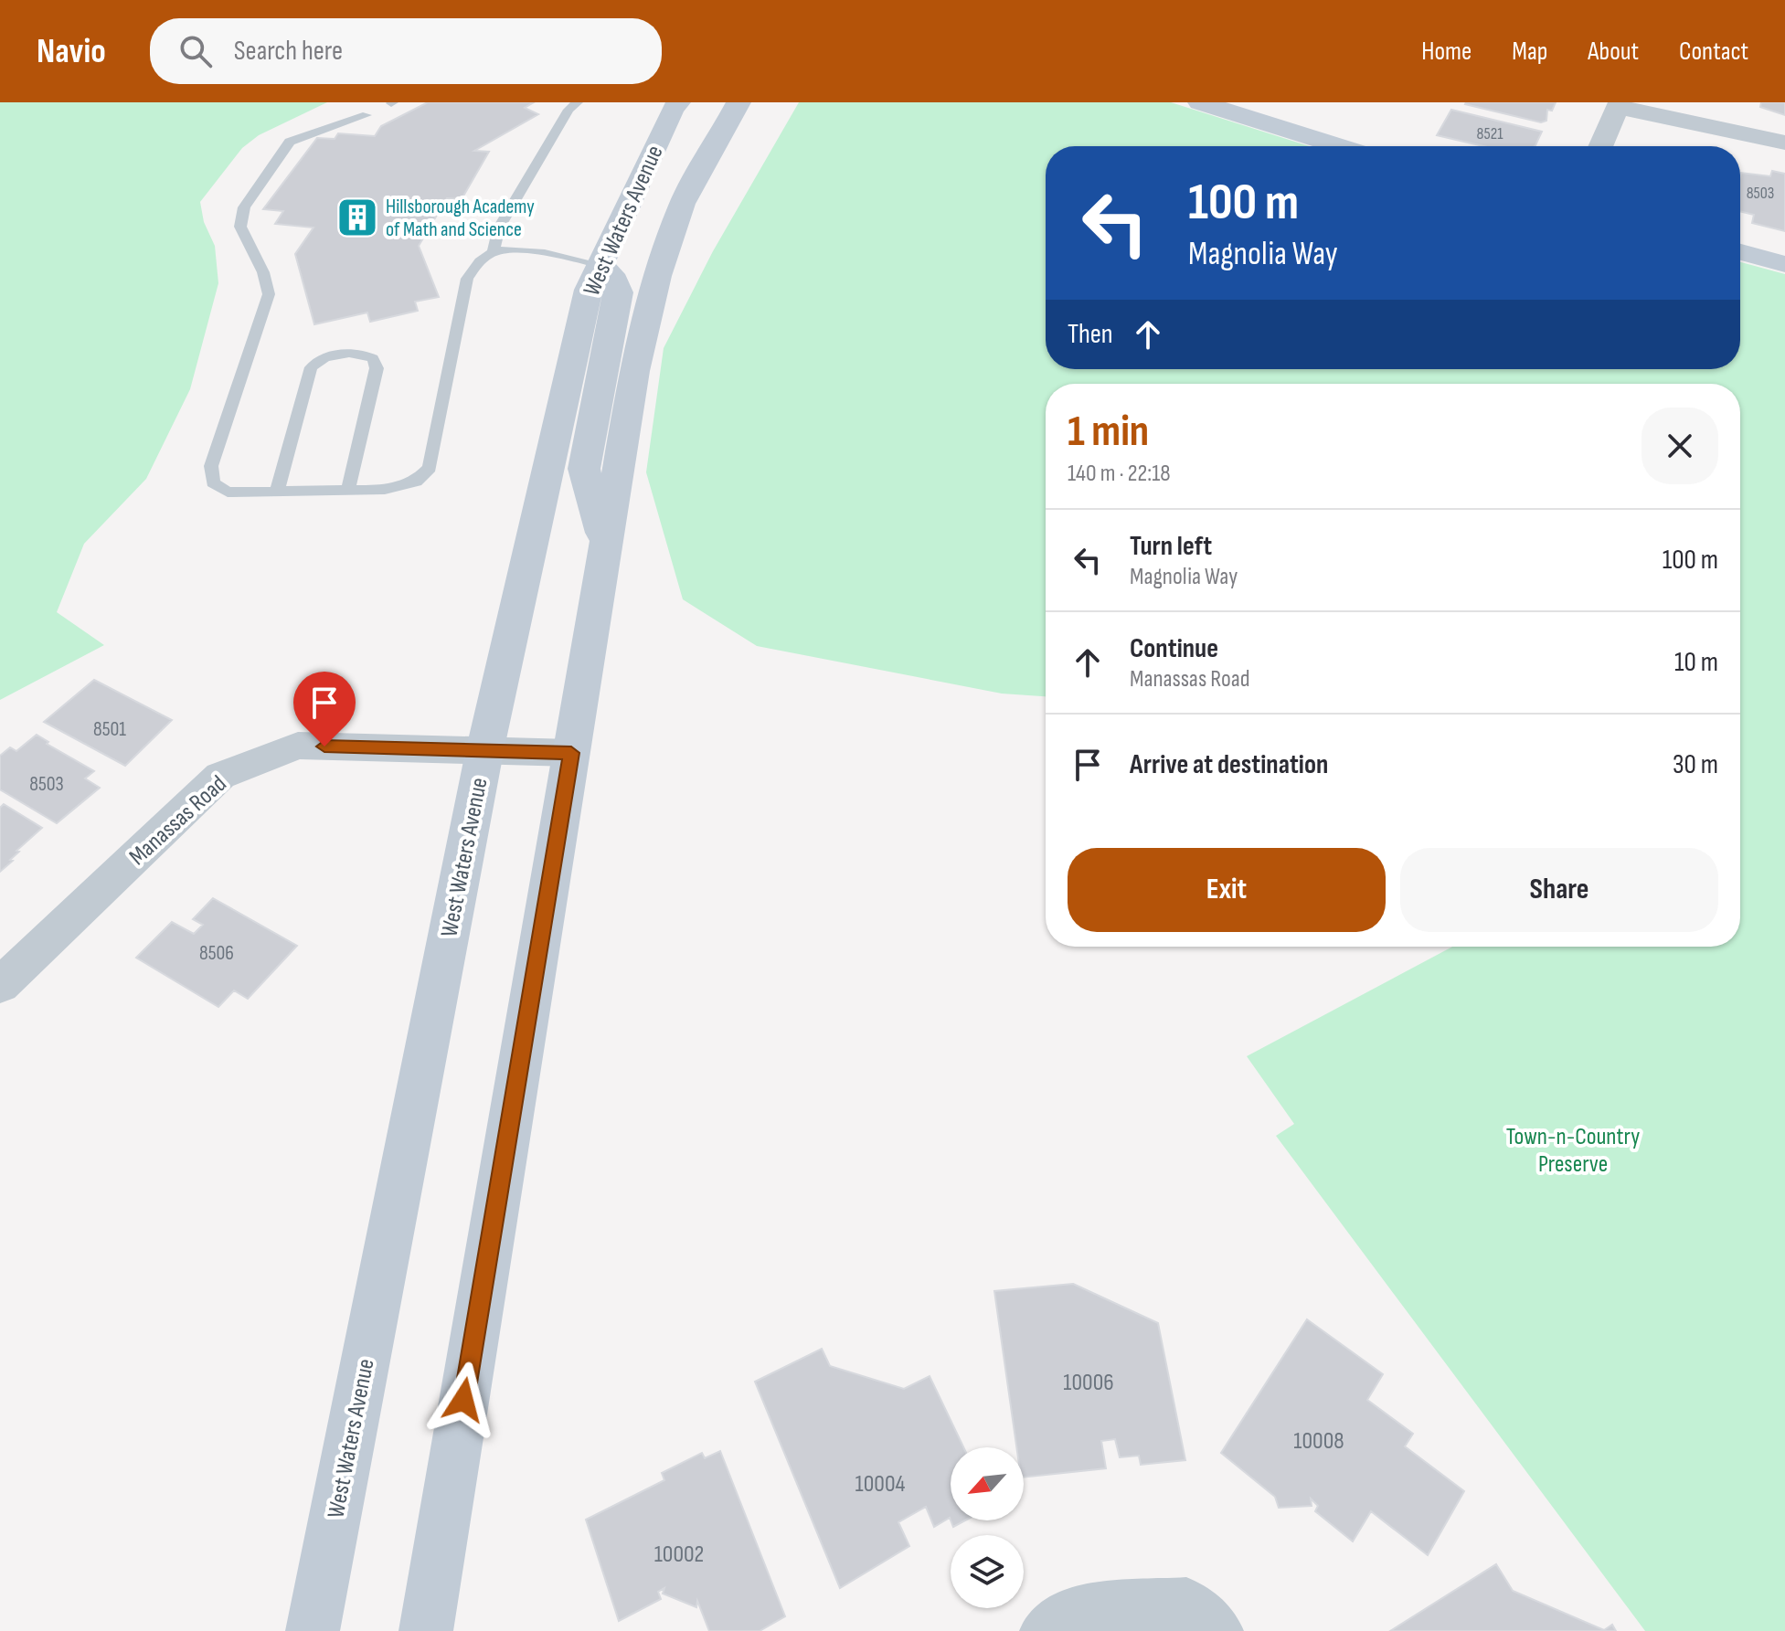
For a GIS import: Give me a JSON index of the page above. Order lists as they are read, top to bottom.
{
  "streets": {
    "street": ["West Waters Avenue", "Manassas Road"]
  },
  "crossings": [
    ["West Waters Avenue", "Manassas Road"]
  ],
  "parks": ["Town-n-Country Preserve"],
  "places": {
    "building": ["Hillsborough Academy of Math and Science"]
  },
  "house_numbers": [
    "8521",
    "8503",
    "8501",
    "8503",
    "8506",
    "10006",
    "10008",
    "10004",
    "10002"
  ],
  "north": "bottom left",
  "page": {
    "header": "Navio",
    "search": "Search here",
    "nav": [
      "Home",
      "Map",
      "About",
      "Contact"
    ],
    "turn": ["100 m", "Magnolia Way"],
    "then": "Then",
    "heading": ["1 min", "140 m · 22:18"],
    "list": [
      {
        "name": "Turn left",
        "note": "Magnolia Way",
        "value": "100 m"
      },
      {
        "name": "Continue",
        "note": "Manassas Road",
        "value": "10 m"
      },
      {
        "name": "Arrive at destination",
        "value": "30 m"
      }
    ],
    "buttons": ["Exit", "Share"]
  }
}
